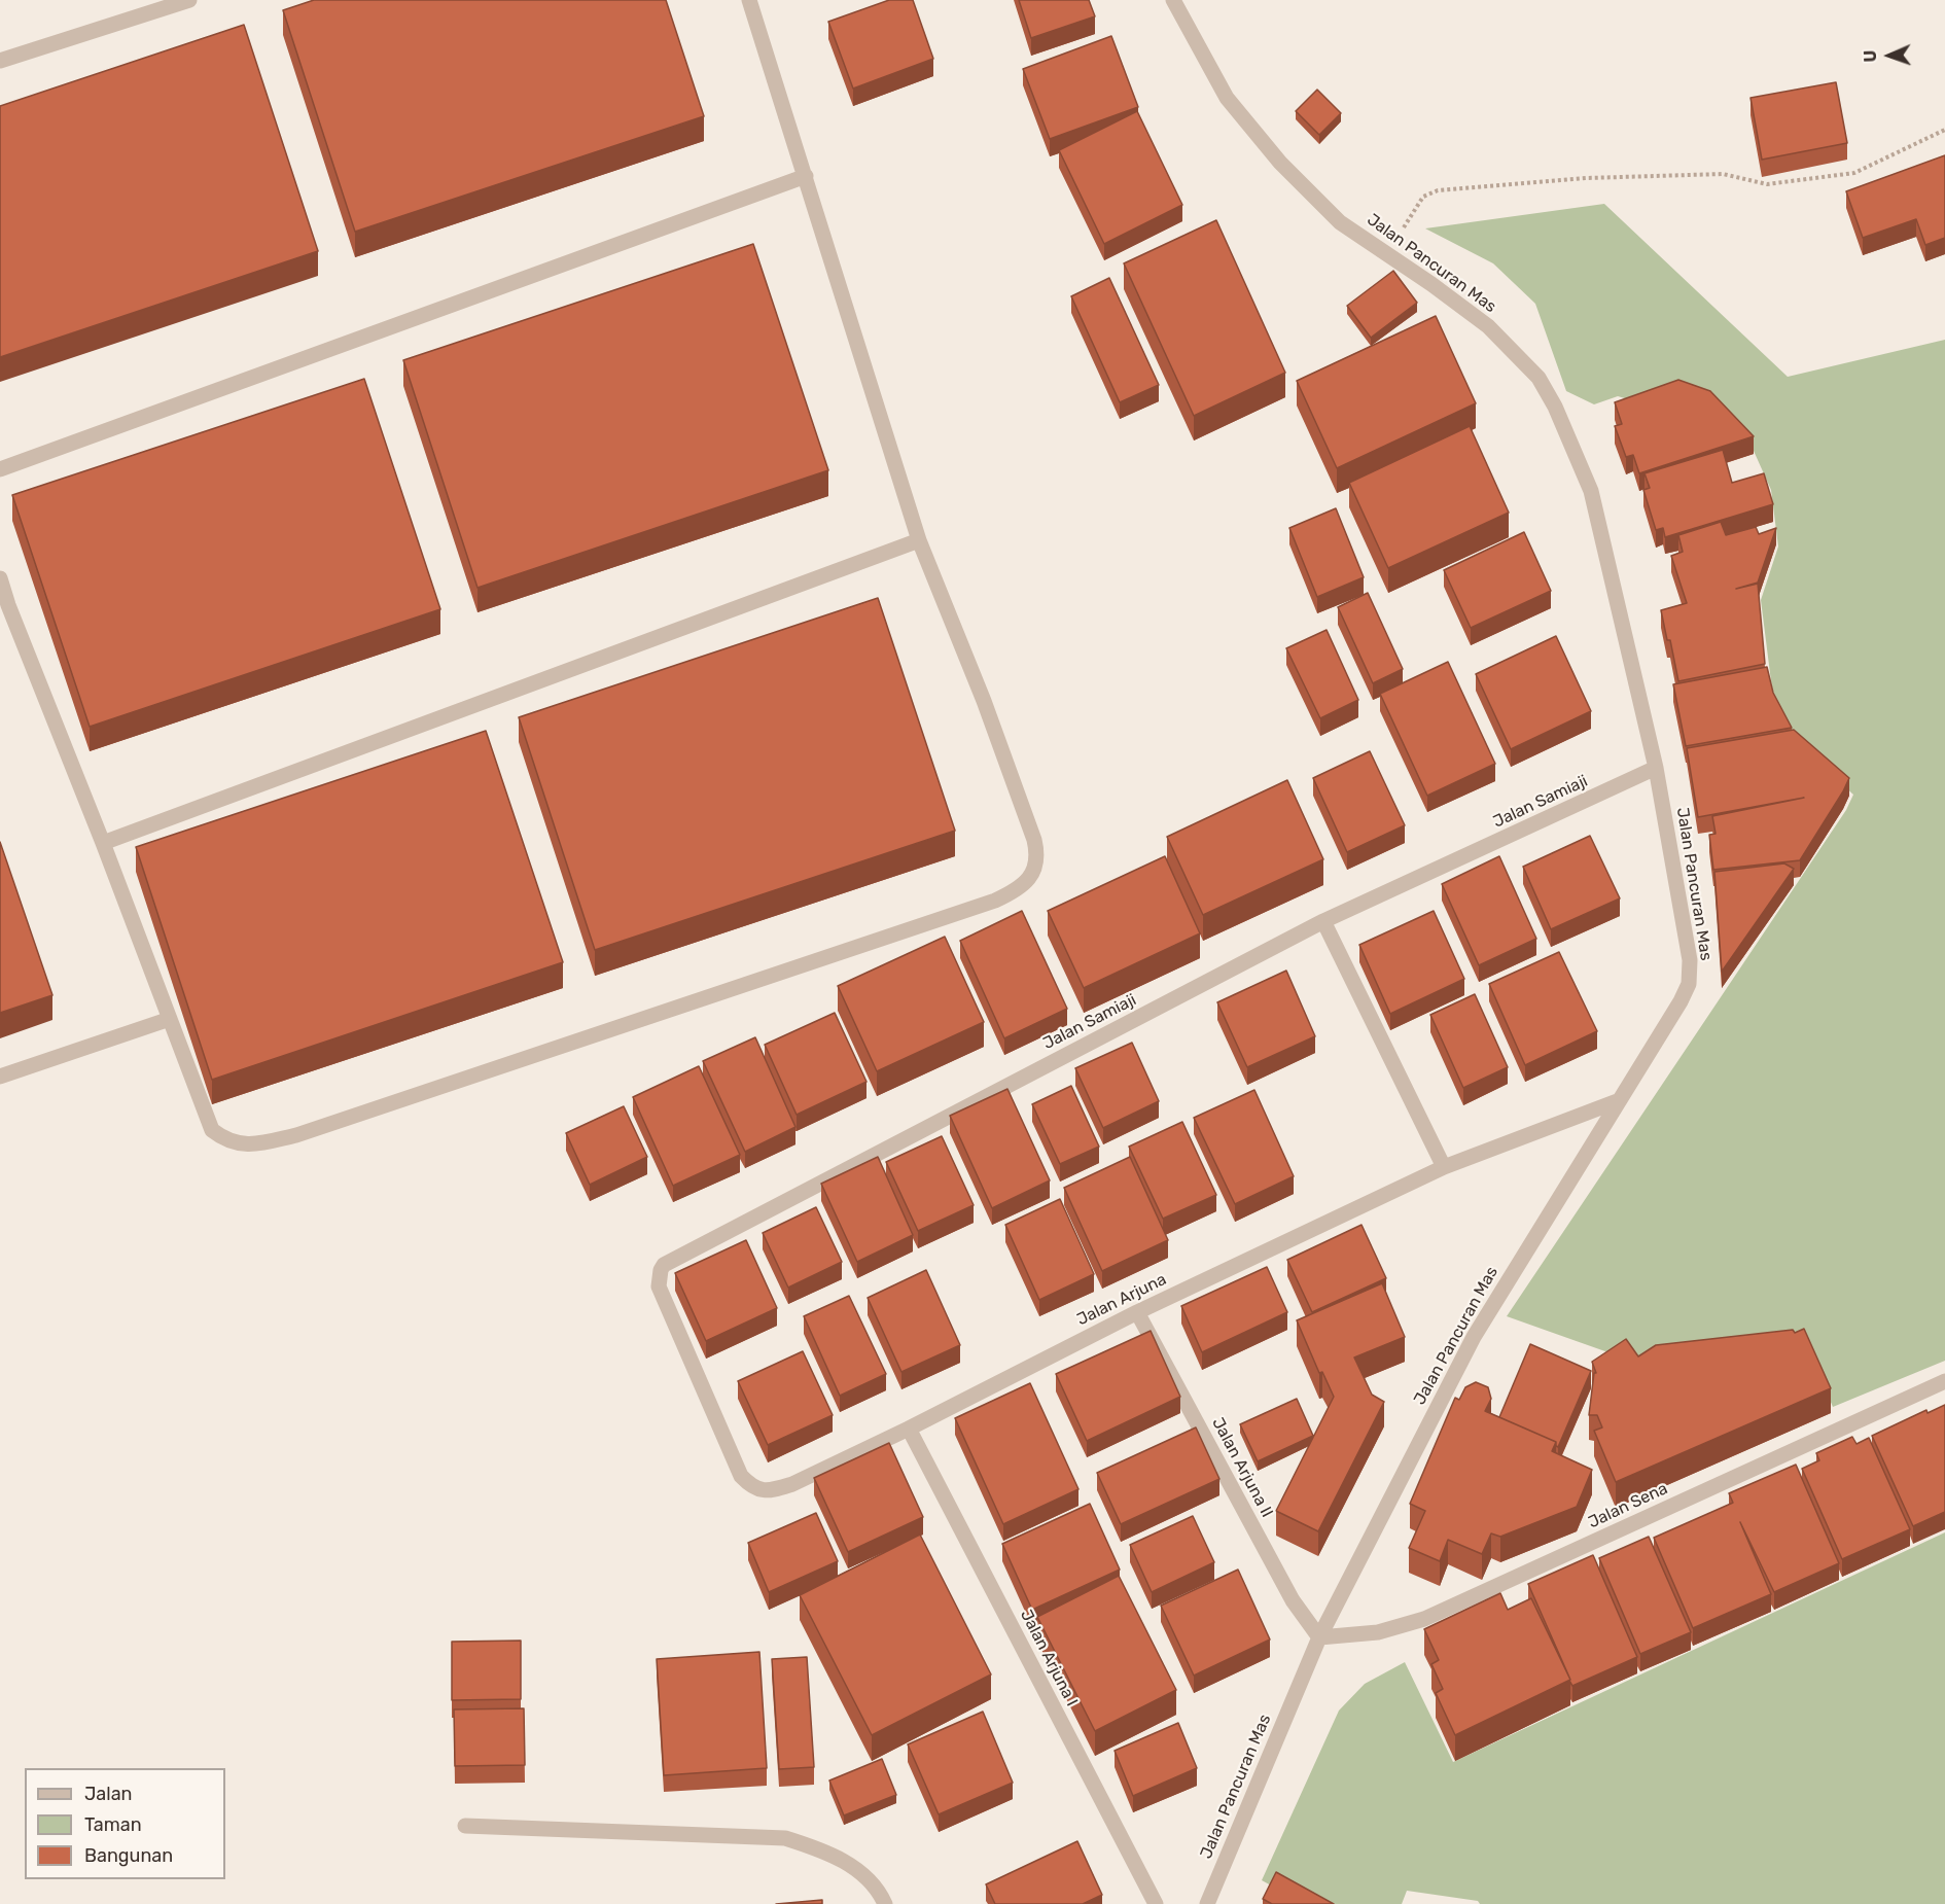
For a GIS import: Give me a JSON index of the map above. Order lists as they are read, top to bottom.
{
  "streets": {
    "street": [
      "Jalan Pancuran Mas",
      "Jalan Samiaji",
      "Jalan Arjuna",
      "Jalan Arjuna II",
      "Jalan Sena",
      "Jalan Arjuna I"
    ]
  },
  "crossings": [
    ["Jalan Pancuran Mas", "Jalan Samiaji"],
    ["Jalan Pancuran Mas", "Jalan Arjuna"],
    ["Jalan Pancuran Mas", "Jalan Arjuna II"],
    ["Jalan Pancuran Mas", "Jalan Sena"],
    ["Jalan Samiaji", "Jalan Arjuna"],
    ["Jalan Arjuna", "Jalan Arjuna II"],
    ["Jalan Arjuna", "Jalan Arjuna I"],
    ["Jalan Arjuna II", "Jalan Sena"]
  ],
  "legend": ["Jalan", "Taman", "Bangunan"],
  "north": "left"
}
